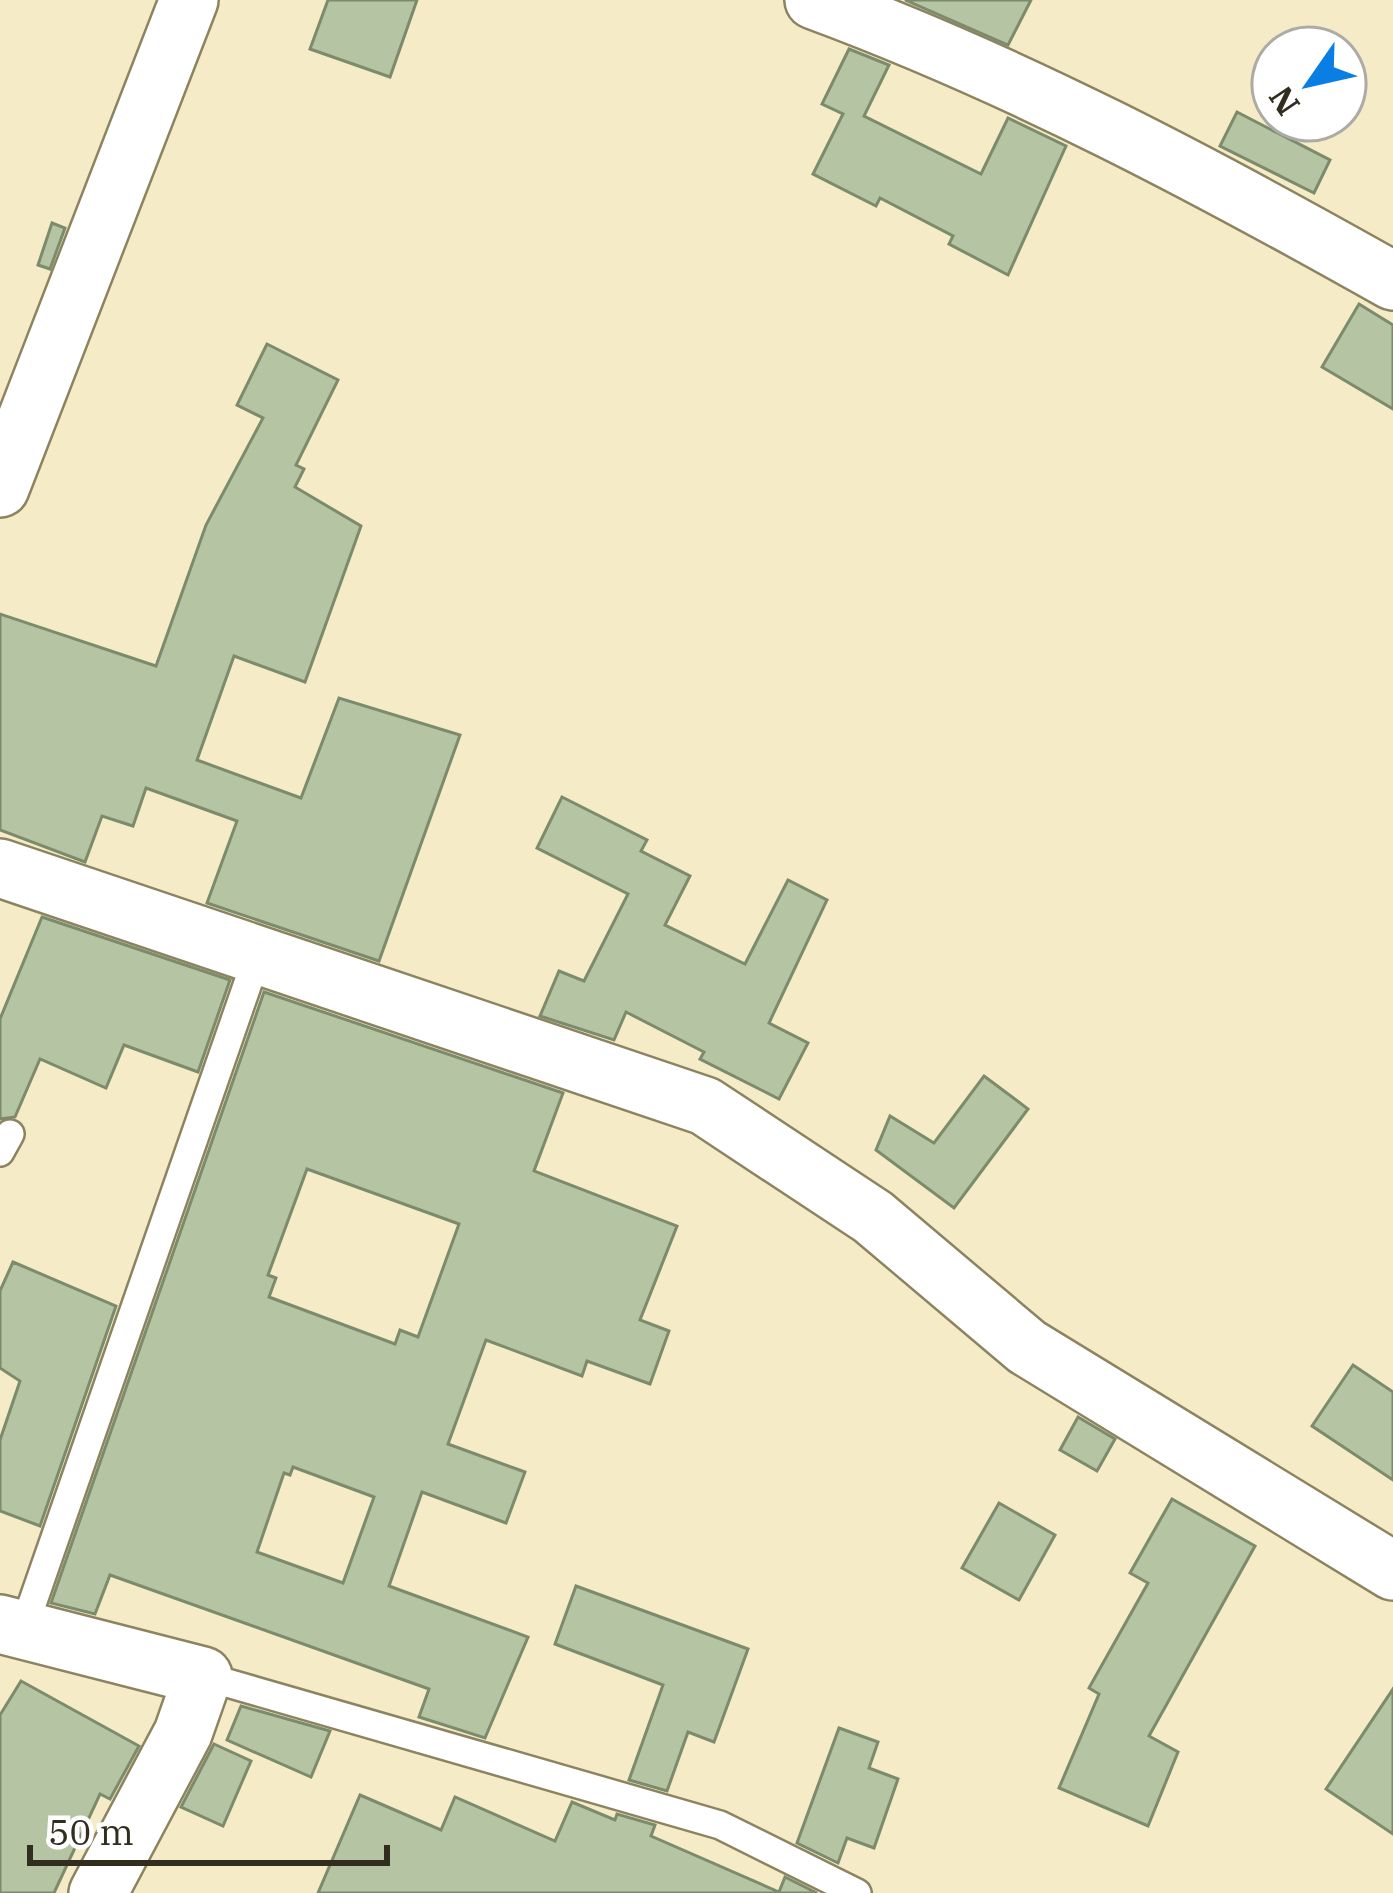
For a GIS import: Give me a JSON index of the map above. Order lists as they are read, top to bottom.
{
  "scale_bar": "50 m",
  "north": "bottom left"
}
